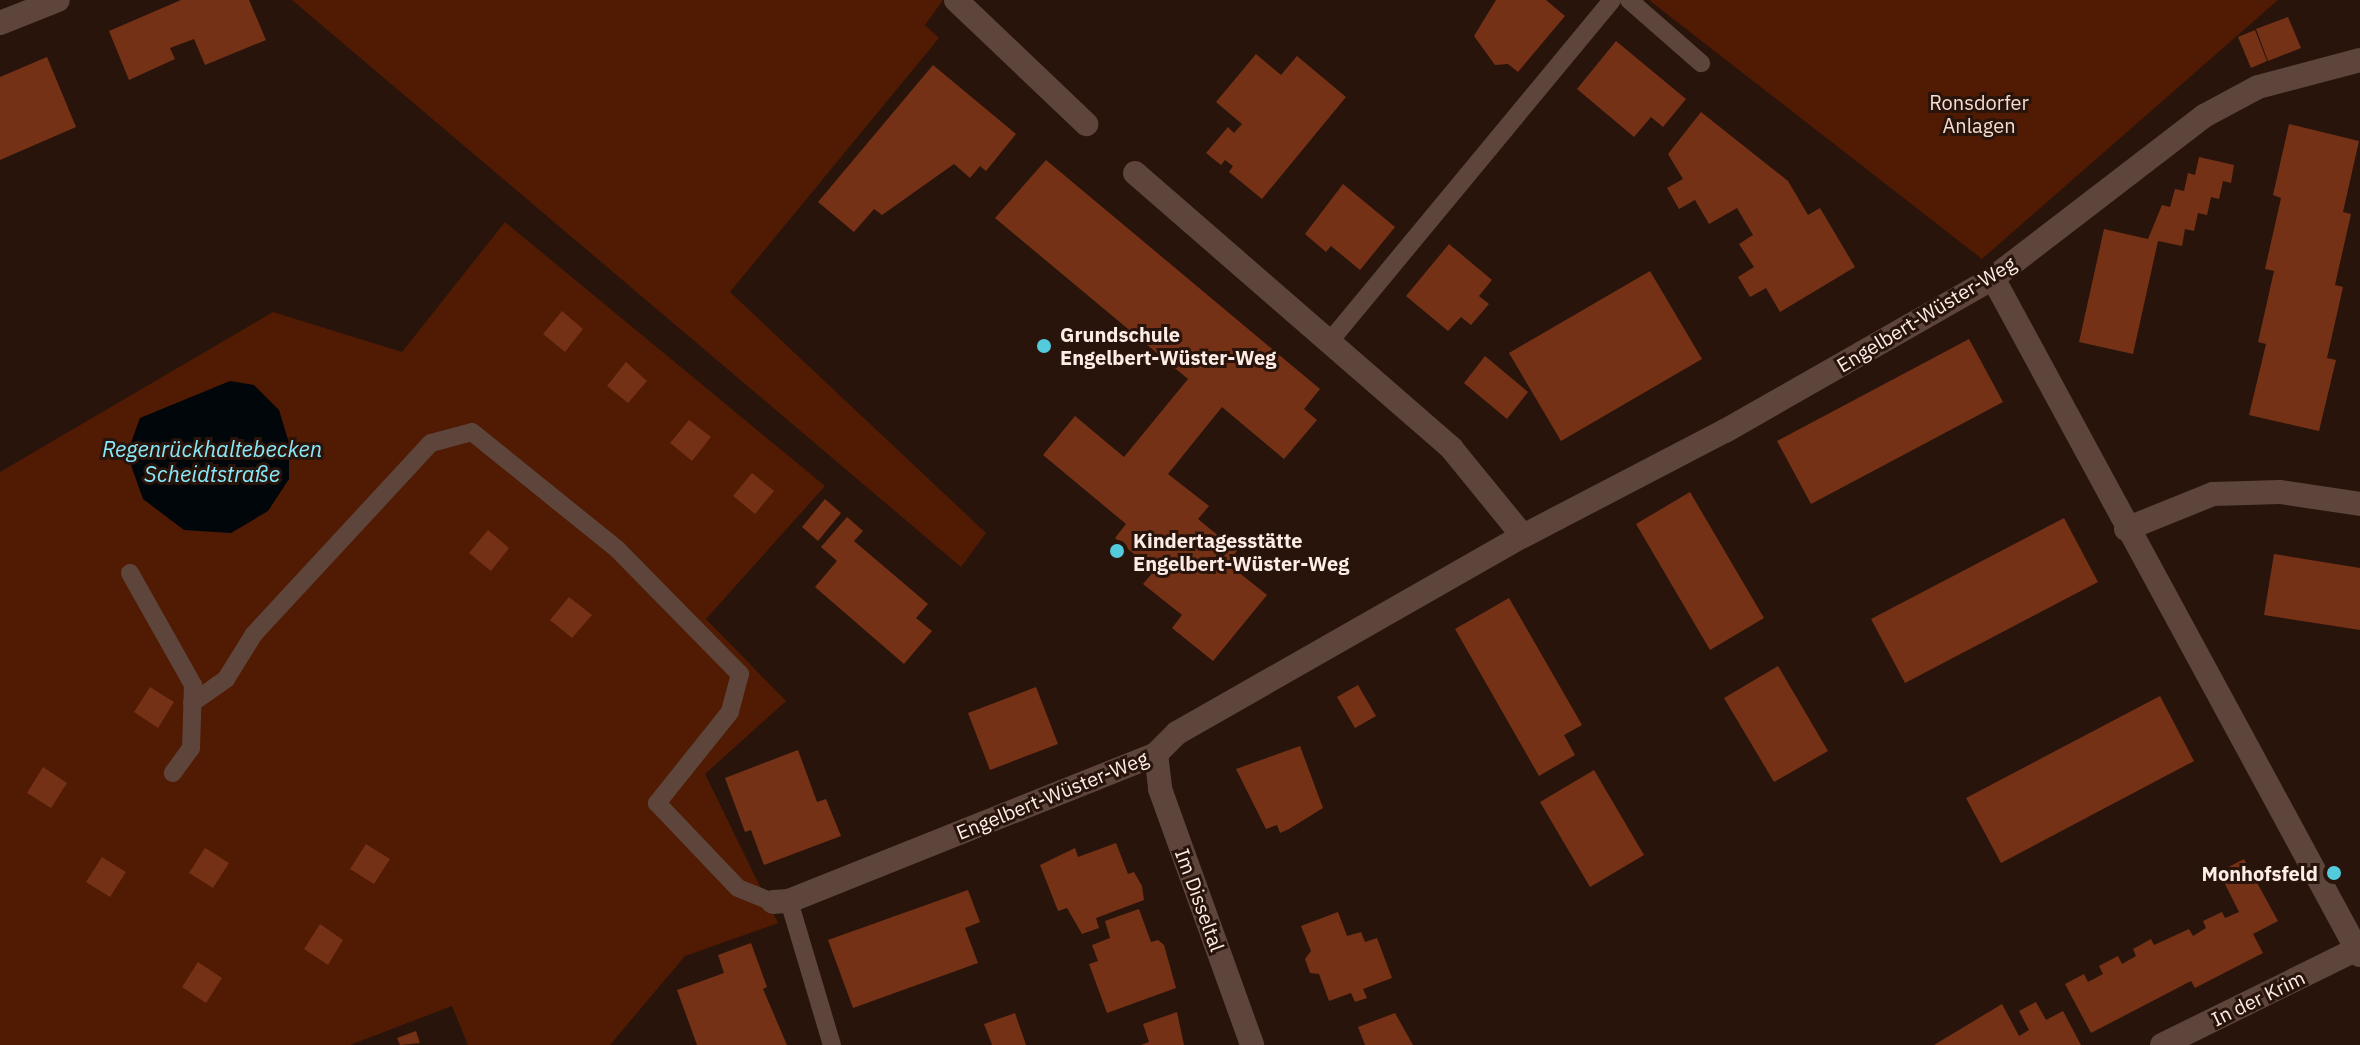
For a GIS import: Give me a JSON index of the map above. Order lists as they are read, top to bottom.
{
  "streets": {
    "street": ["Engelbert-Wüster-Weg", "Im Disseltal", "In der Krim"]
  },
  "crossings": [
    ["Engelbert-Wüster-Weg", "Im Disseltal"]
  ],
  "water": ["Regenrückhaltebecken Scheidtstraße"],
  "parks": ["Ronsdorfer Anlagen"],
  "places": ["Grundschule Engelbert-Wüster-Weg", "Kindertagesstätte Engelbert-Wüster-Weg", "Monhofsfeld"]
}
